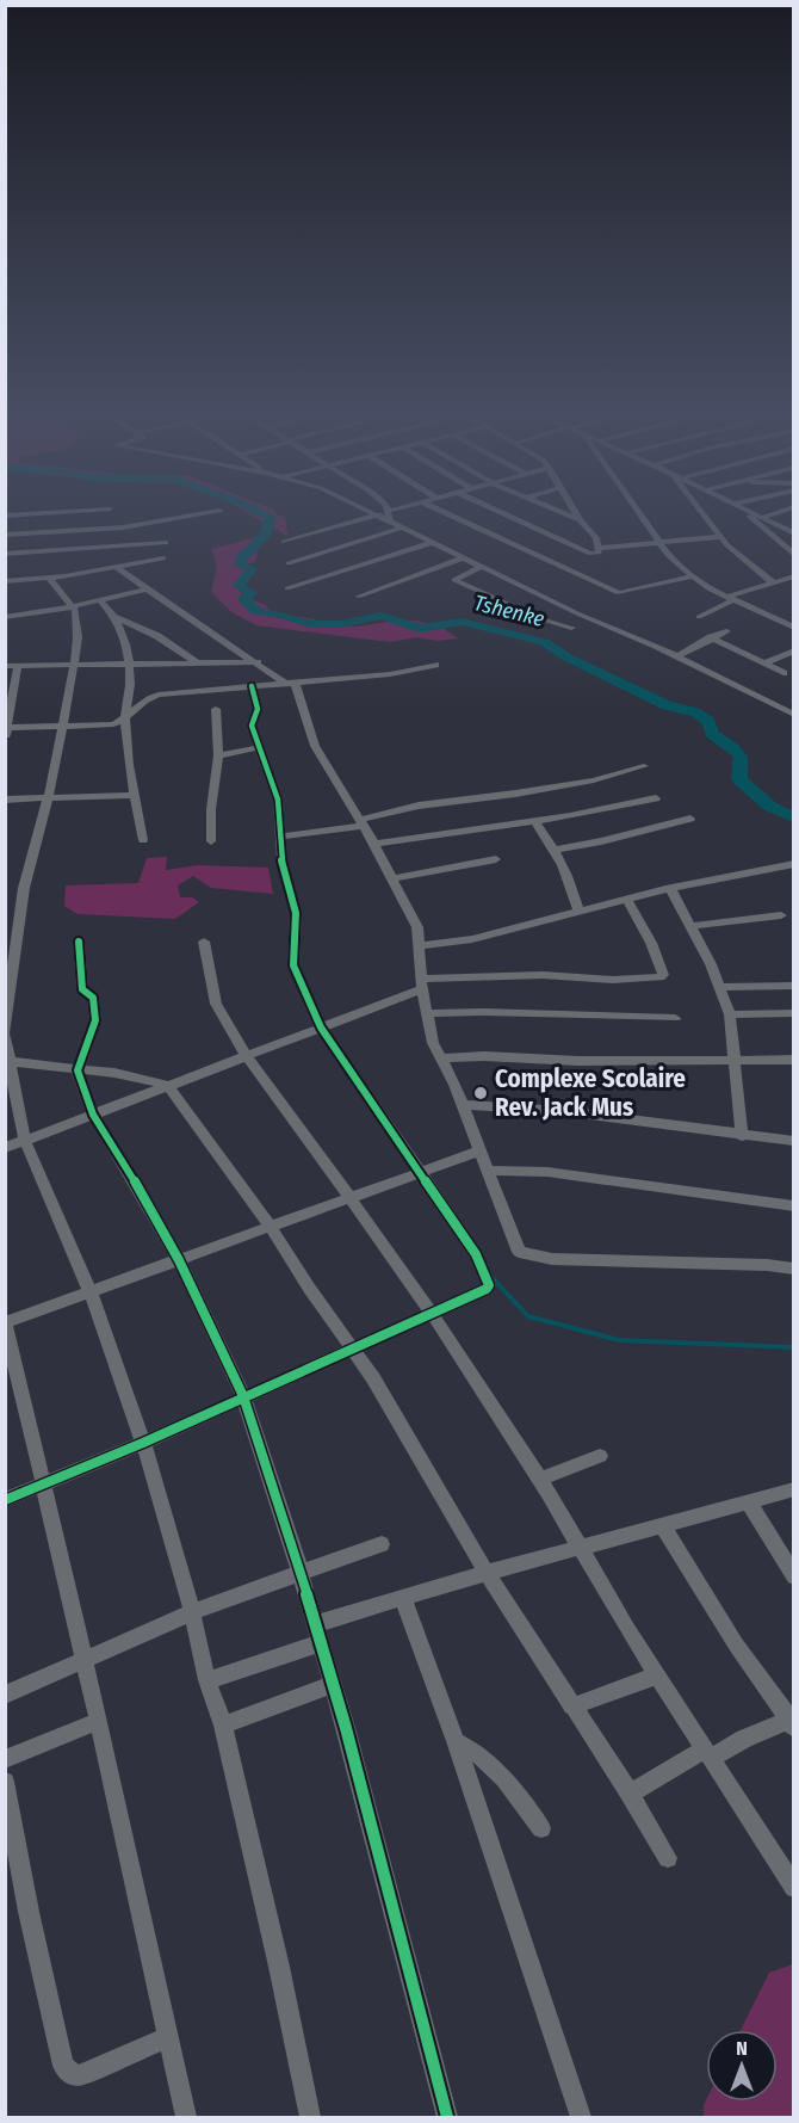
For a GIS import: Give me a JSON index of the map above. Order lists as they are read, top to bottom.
{
  "water": ["Tshenke"],
  "places": ["Complexe Scolaire Rev. Jack Mus"],
  "north": "top"
}
